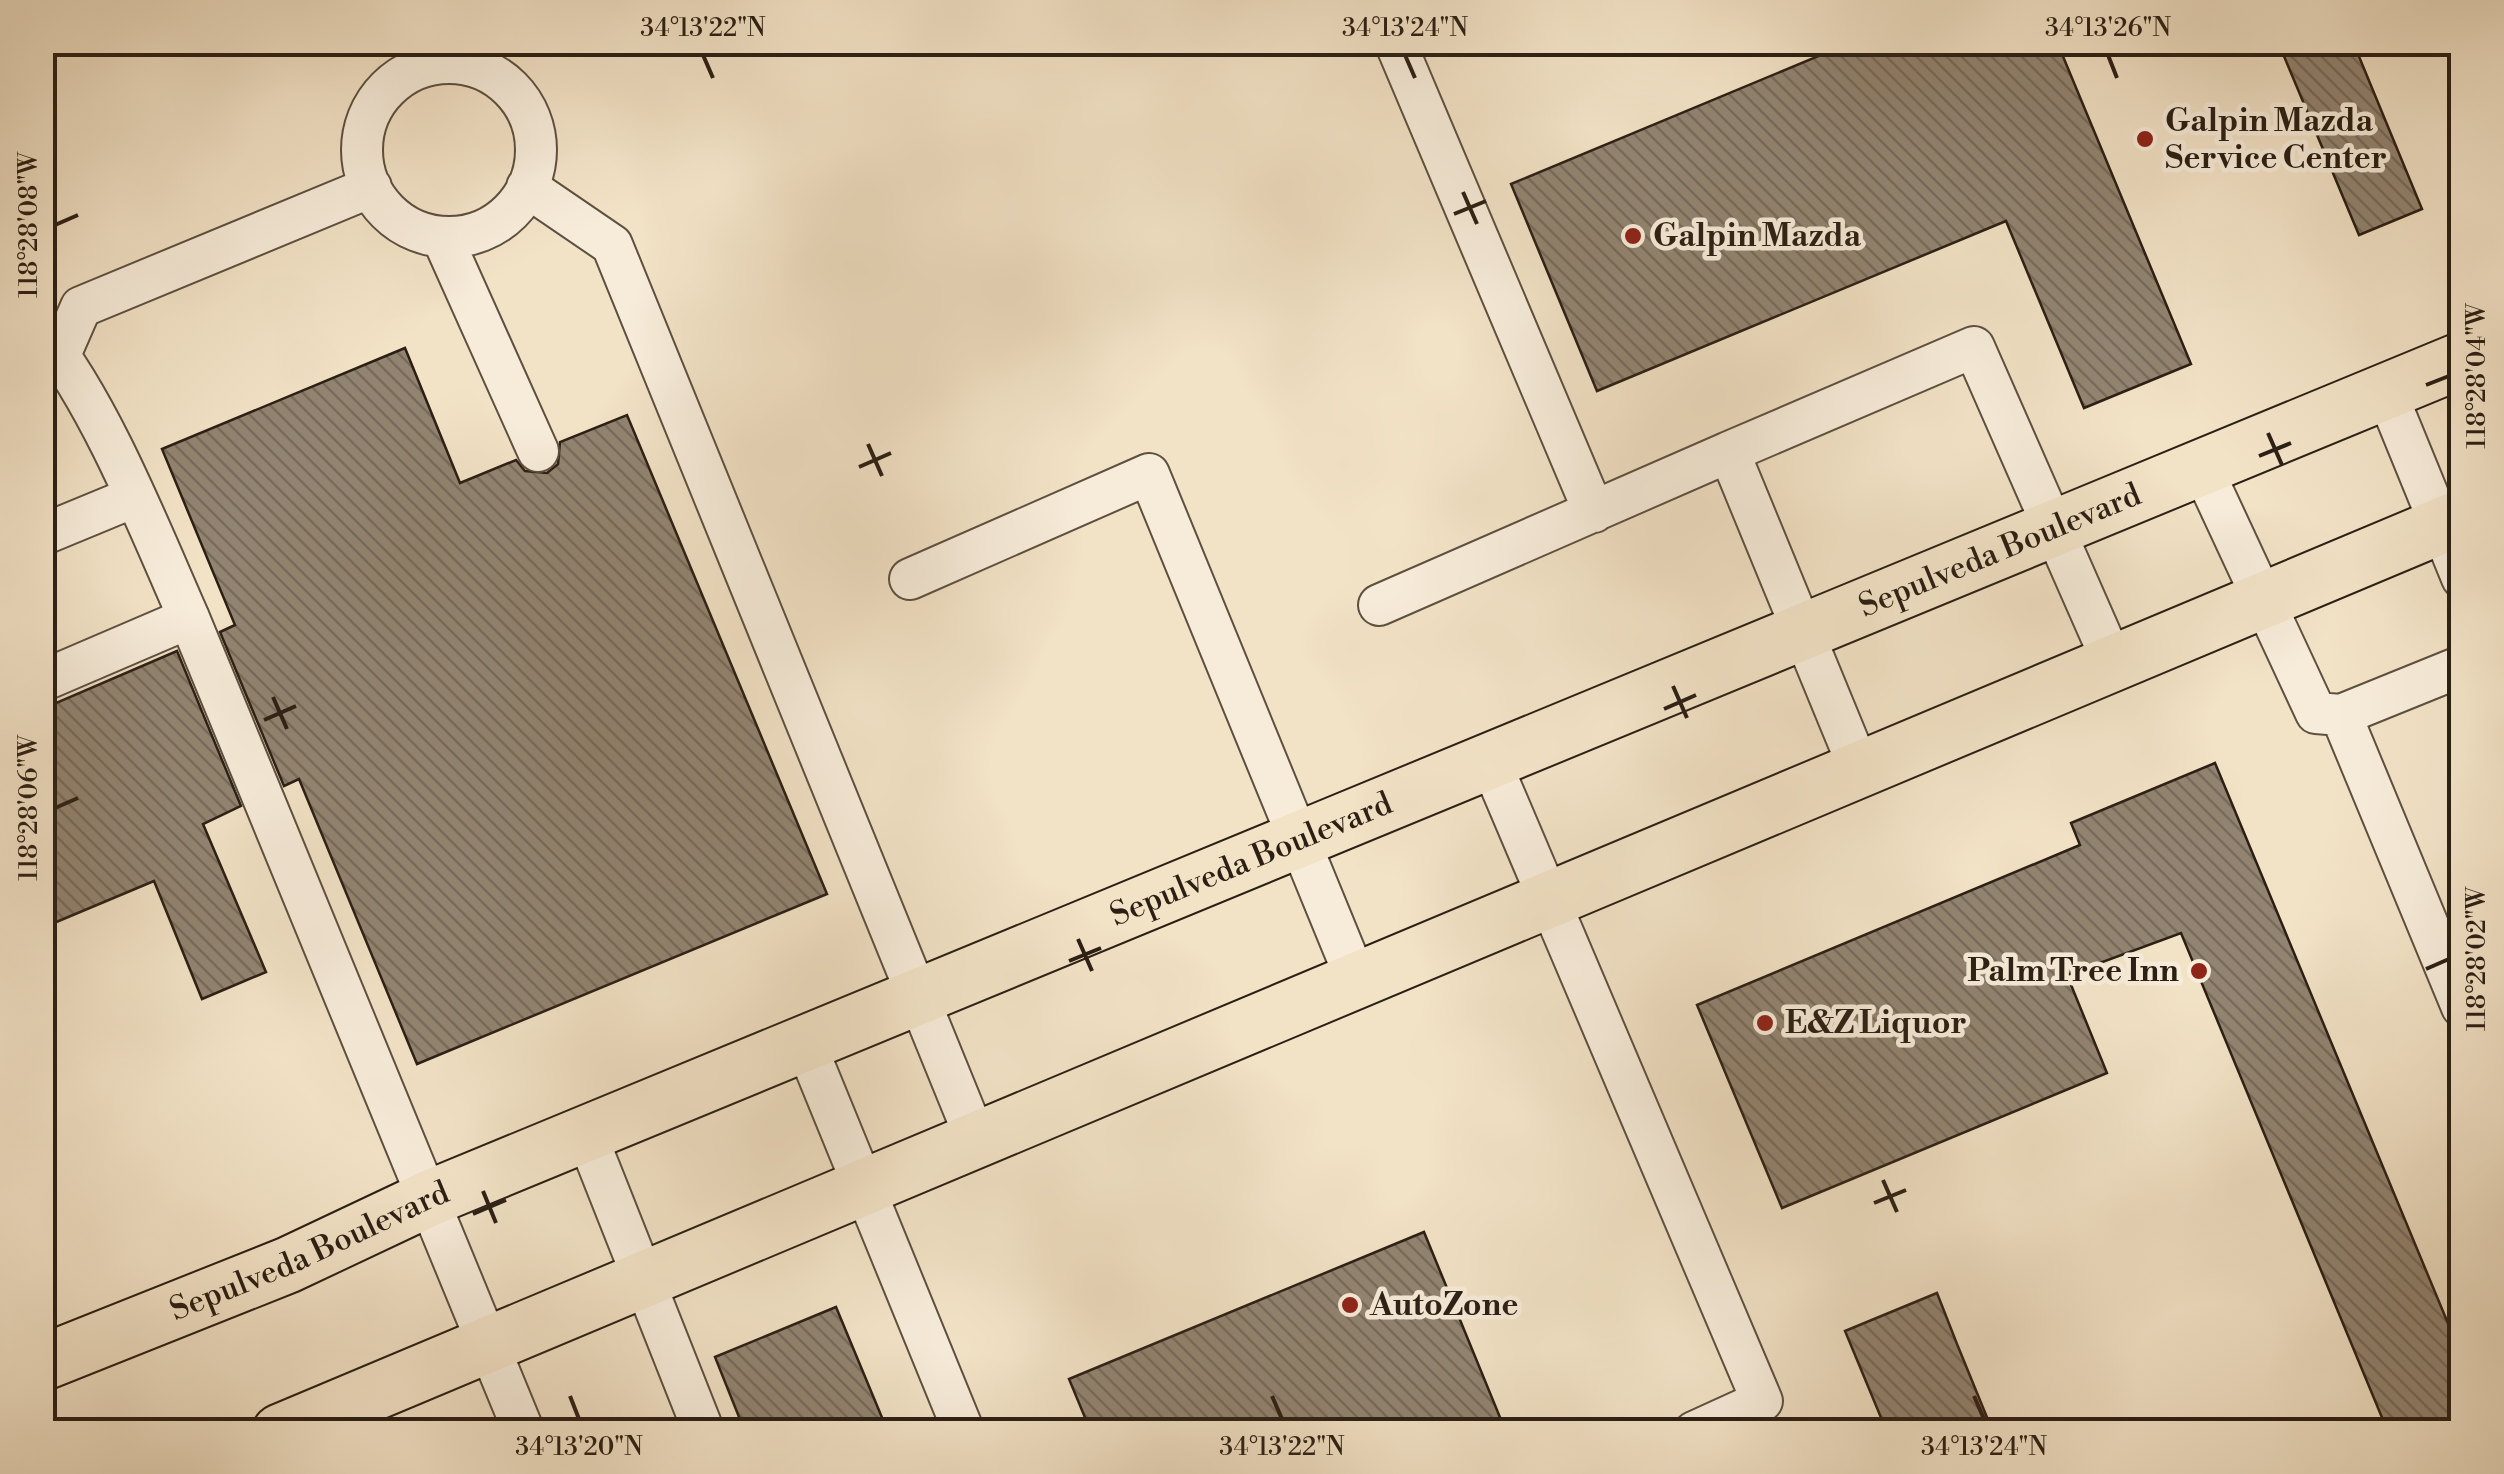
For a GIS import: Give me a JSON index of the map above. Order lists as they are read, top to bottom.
{
  "streets": {
    "main road": ["Sepulveda Boulevard"]
  },
  "places": [
    "Galpin Mazda Service Center",
    "Galpin Mazda",
    "Palm Tree Inn",
    "E&Z Liquor",
    "AutoZone"
  ],
  "coordinates": [
    "34°13'22\"N",
    "34°13'24\"N",
    "34°13'26\"N",
    "118°28'08\"W",
    "118°28'04\"W",
    "118°28'06\"W",
    "118°28'02\"W",
    "34°13'20\"N"
  ]
}
